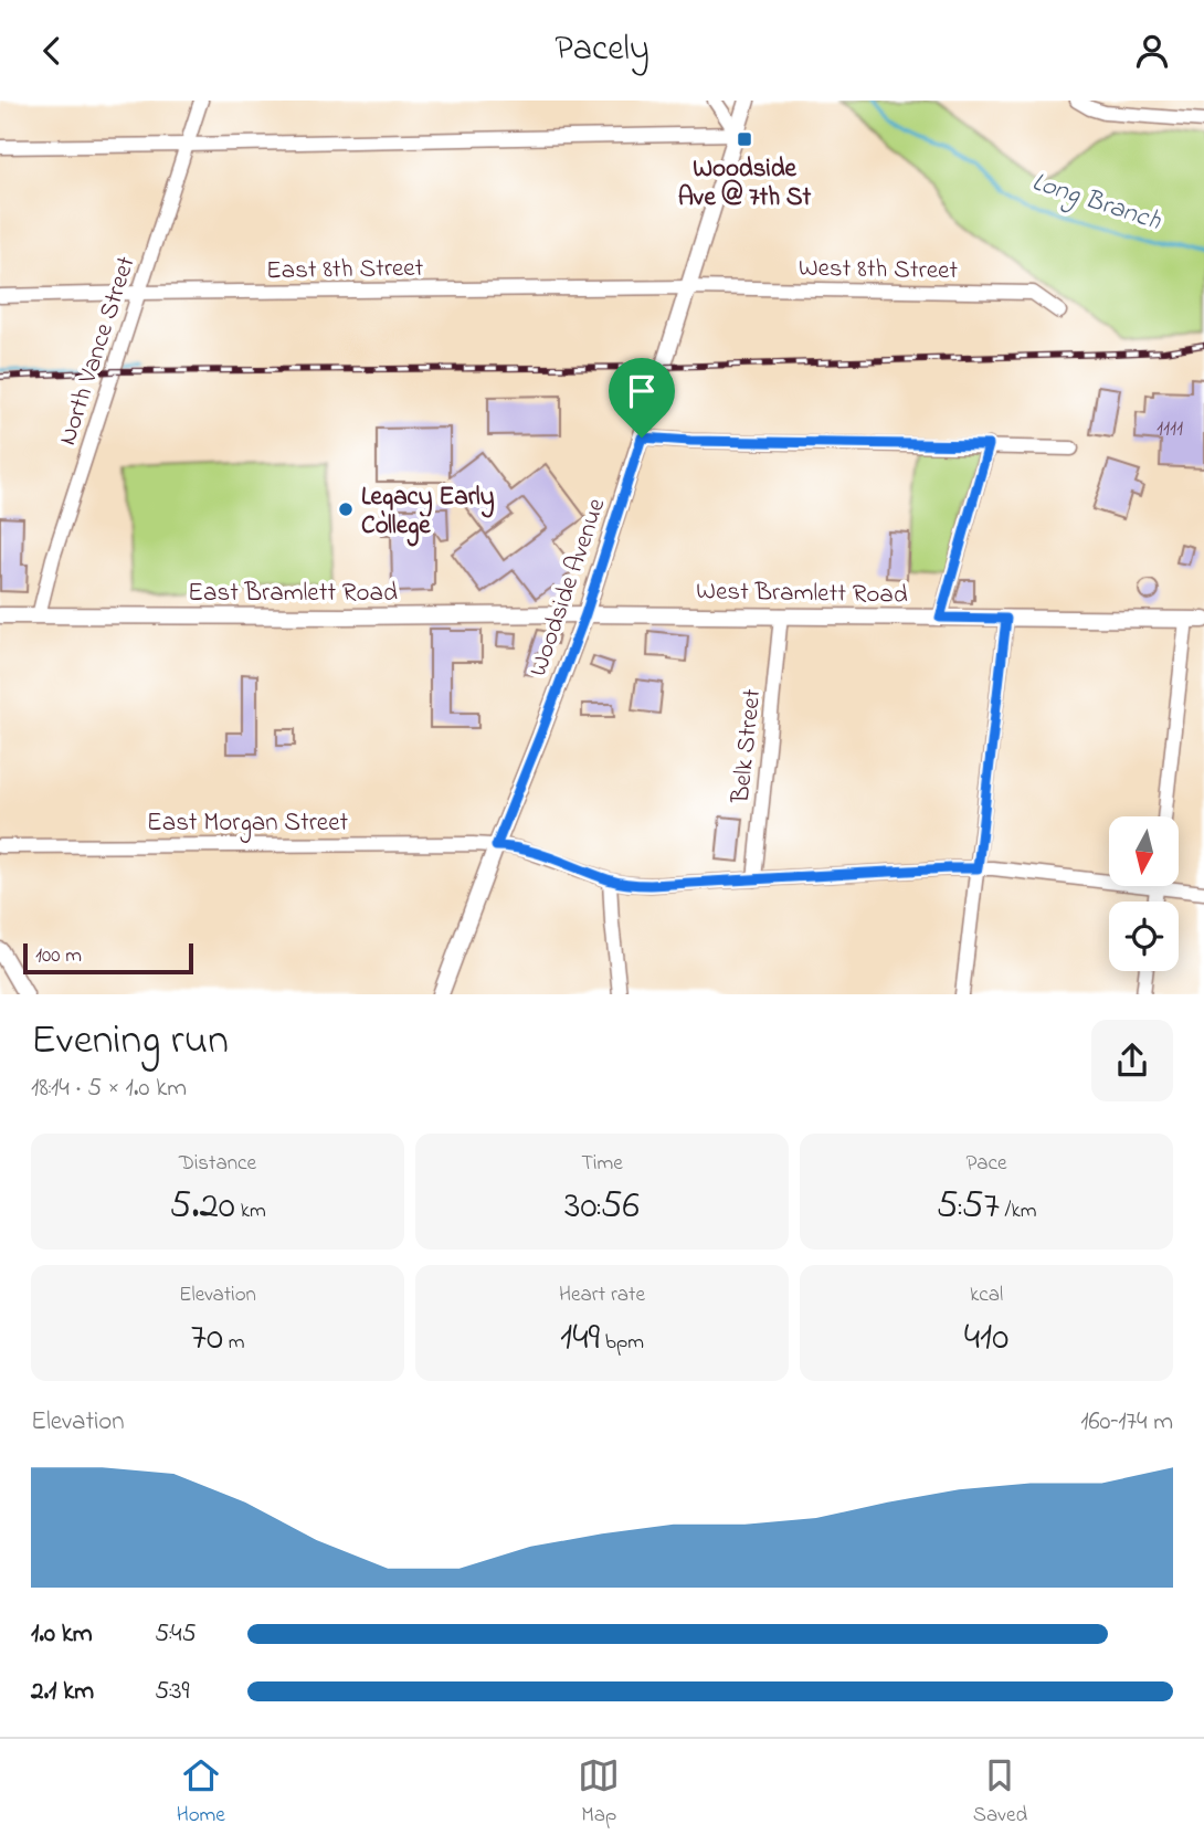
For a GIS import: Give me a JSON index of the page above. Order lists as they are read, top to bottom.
{
  "streets": {
    "street": [
      "East 8th Street",
      "West 8th Street",
      "North Vance Street",
      "Woodside Avenue",
      "East Bramlett Road",
      "West Bramlett Road",
      "Belk Street",
      "East Morgan Street"
    ]
  },
  "crossings": [
    ["East 8th Street", "West 8th Street"],
    ["East 8th Street", "North Vance Street"],
    ["East 8th Street", "Woodside Avenue"],
    ["West 8th Street", "Woodside Avenue"],
    ["North Vance Street", "East Bramlett Road"],
    ["Woodside Avenue", "East Bramlett Road"],
    ["Woodside Avenue", "West Bramlett Road"],
    ["Woodside Avenue", "East Morgan Street"],
    ["East Bramlett Road", "West Bramlett Road"],
    ["West Bramlett Road", "Belk Street"],
    ["Belk Street", "East Morgan Street"]
  ],
  "water": ["Long Branch"],
  "places": {
    "transit": ["Woodside Ave @ 7th St"],
    "other": ["Legacy Early College"]
  },
  "house_numbers": ["1111"],
  "scale_bar": "100 m",
  "north": "bottom",
  "page": {
    "header": "Pacely",
    "scale": "100 m",
    "heading": ["Evening run", "18:14 · 5 × 1.0 km"],
    "stats": [
      ["Distance", "5.20 km"],
      ["Time", "30:56"],
      ["Pace", "5:57 /km"],
      ["Elevation", "70 m"],
      ["Heart rate", "149 bpm"],
      ["kcal", "410"]
    ],
    "chart": ["Elevation", "160–174 m"],
    "list": [
      {
        "name": "1.0 km",
        "note": "5:45"
      },
      {
        "name": "2.1 km",
        "note": "5:39"
      }
    ],
    "tabs": ["Home", "Map", "Saved"]
  }
}
